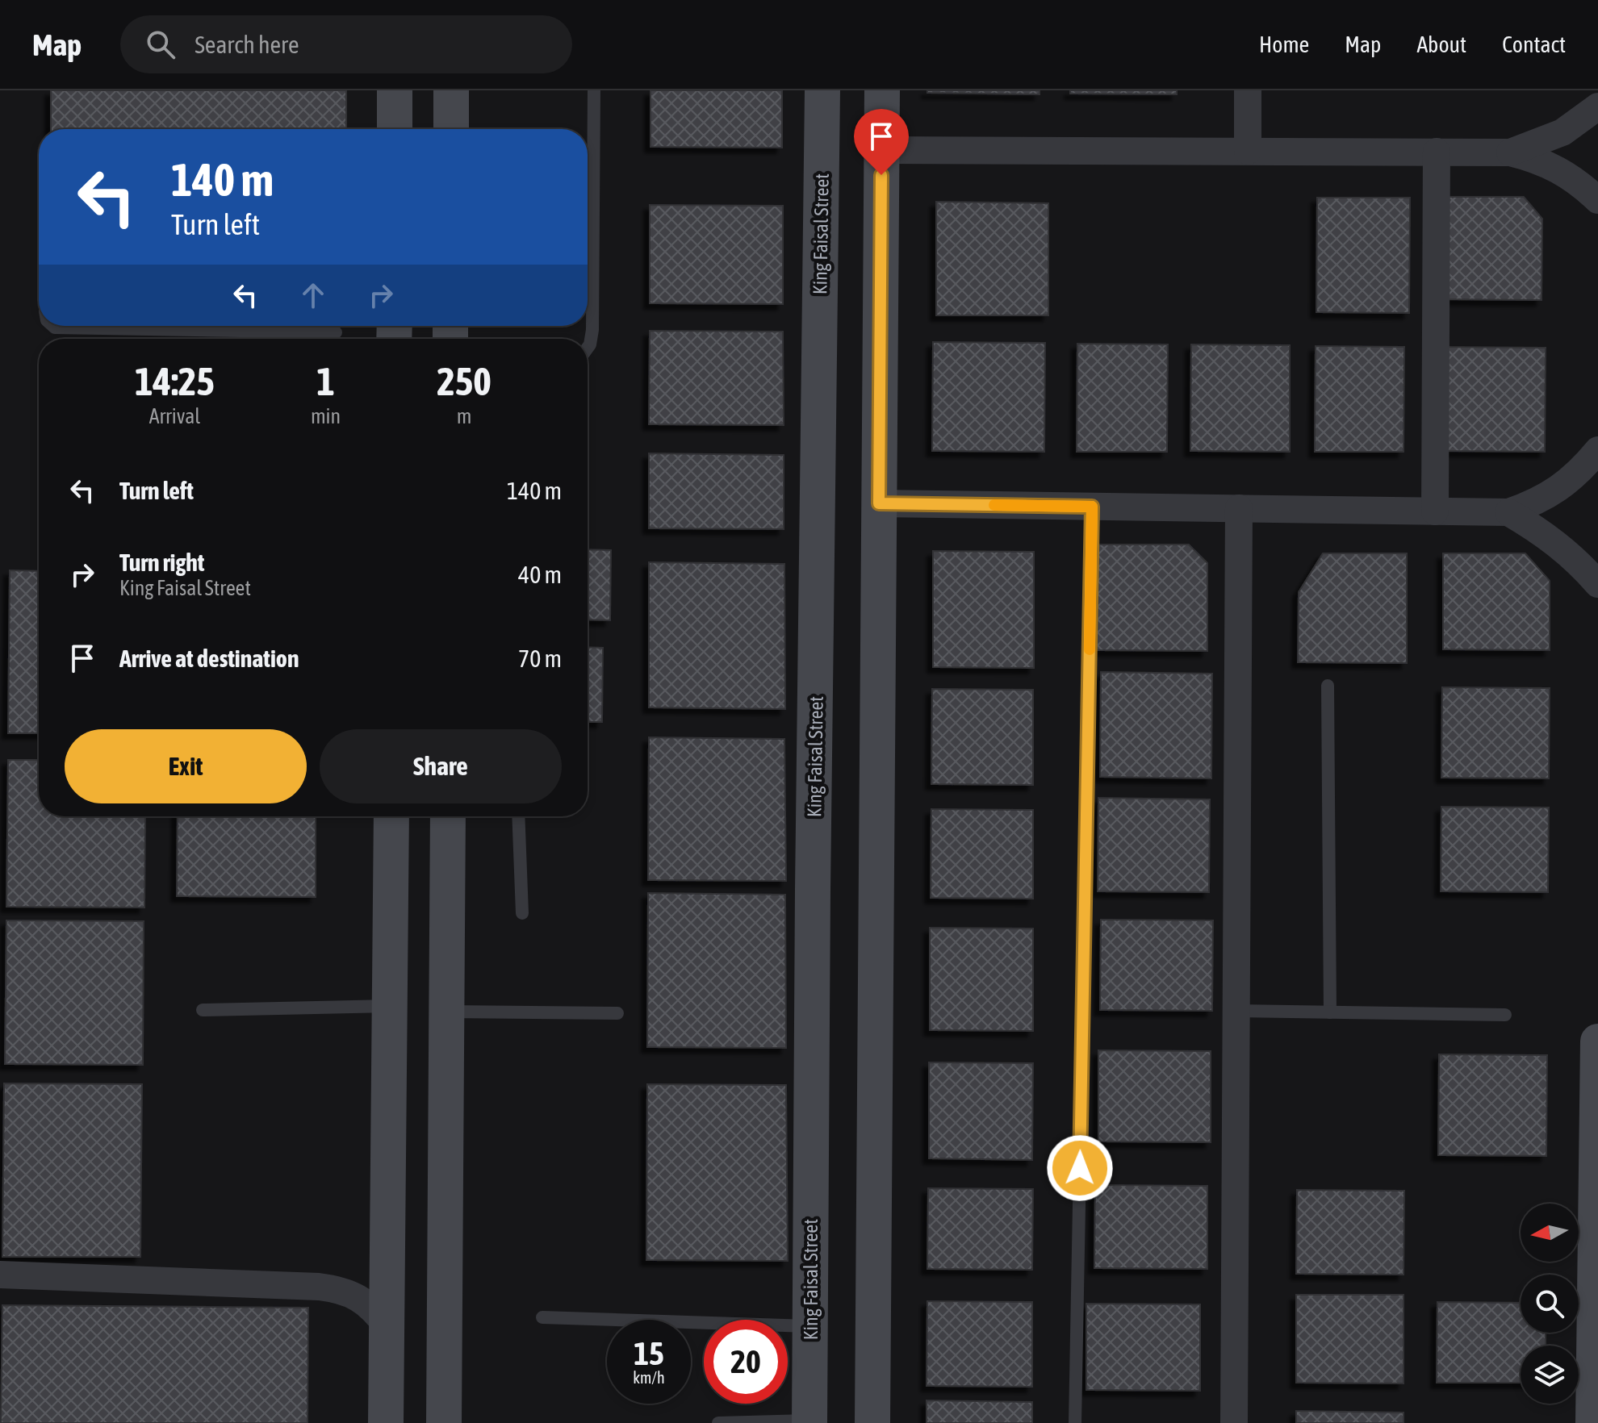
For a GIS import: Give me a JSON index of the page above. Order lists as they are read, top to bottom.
{
  "streets": {
    "street": ["King Faisal Street"]
  },
  "north": "left",
  "page": {
    "header": "Map",
    "search": "Search here",
    "nav": [
      "Home",
      "Map",
      "About",
      "Contact"
    ],
    "turn": ["140 m", "Turn left"],
    "eta": [
      "14:25",
      "Arrival",
      "1",
      "min",
      "250",
      "m"
    ],
    "list": [
      {
        "name": "Turn left",
        "value": "140 m"
      },
      {
        "name": "Turn right",
        "note": "King Faisal Street",
        "value": "40 m"
      },
      {
        "name": "Arrive at destination",
        "value": "70 m"
      }
    ],
    "buttons": ["Exit", "Share"],
    "speed": "15 km/h",
    "limit": "20"
  }
}
